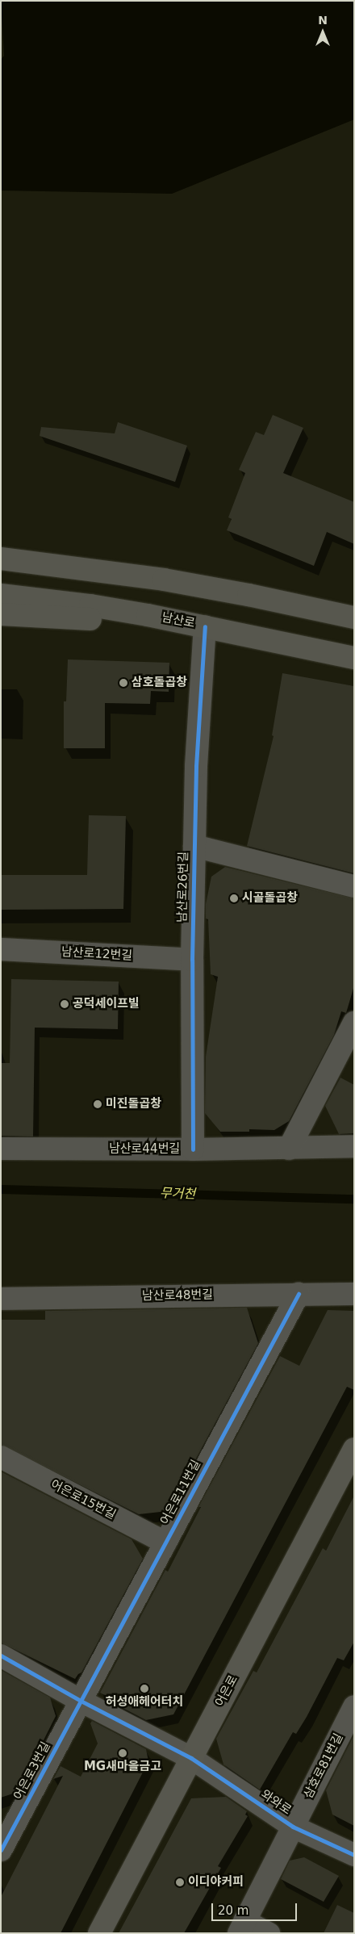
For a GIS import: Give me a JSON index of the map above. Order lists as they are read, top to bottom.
{
  "streets": {
    "main road": ["남산로", "어은로"],
    "street": [
      "남산로26번길",
      "남산로12번길",
      "남산로44번길",
      "남산로48번길",
      "어은로11번길",
      "어은로15번길",
      "삼호로81번길",
      "어은로3번길",
      "와와로"
    ]
  },
  "crossings": [
    ["남산로", "남산로26번길"],
    ["남산로26번길", "남산로12번길"],
    ["남산로26번길", "남산로44번길"],
    ["남산로48번길", "어은로11번길"],
    ["어은로11번길", "어은로15번길"],
    ["어은로11번길", "어은로3번길"],
    ["어은로", "와와로"],
    ["삼호로81번길", "와와로"]
  ],
  "water": ["무거천"],
  "places": [
    "삼호돌곱창",
    "시골돌곱창",
    "공덕세이프빌",
    "미진돌곱창",
    "허성애헤어터치",
    "MG새마을금고",
    "이디야커피"
  ],
  "scale_bar": "20 m",
  "north": "top"
}
